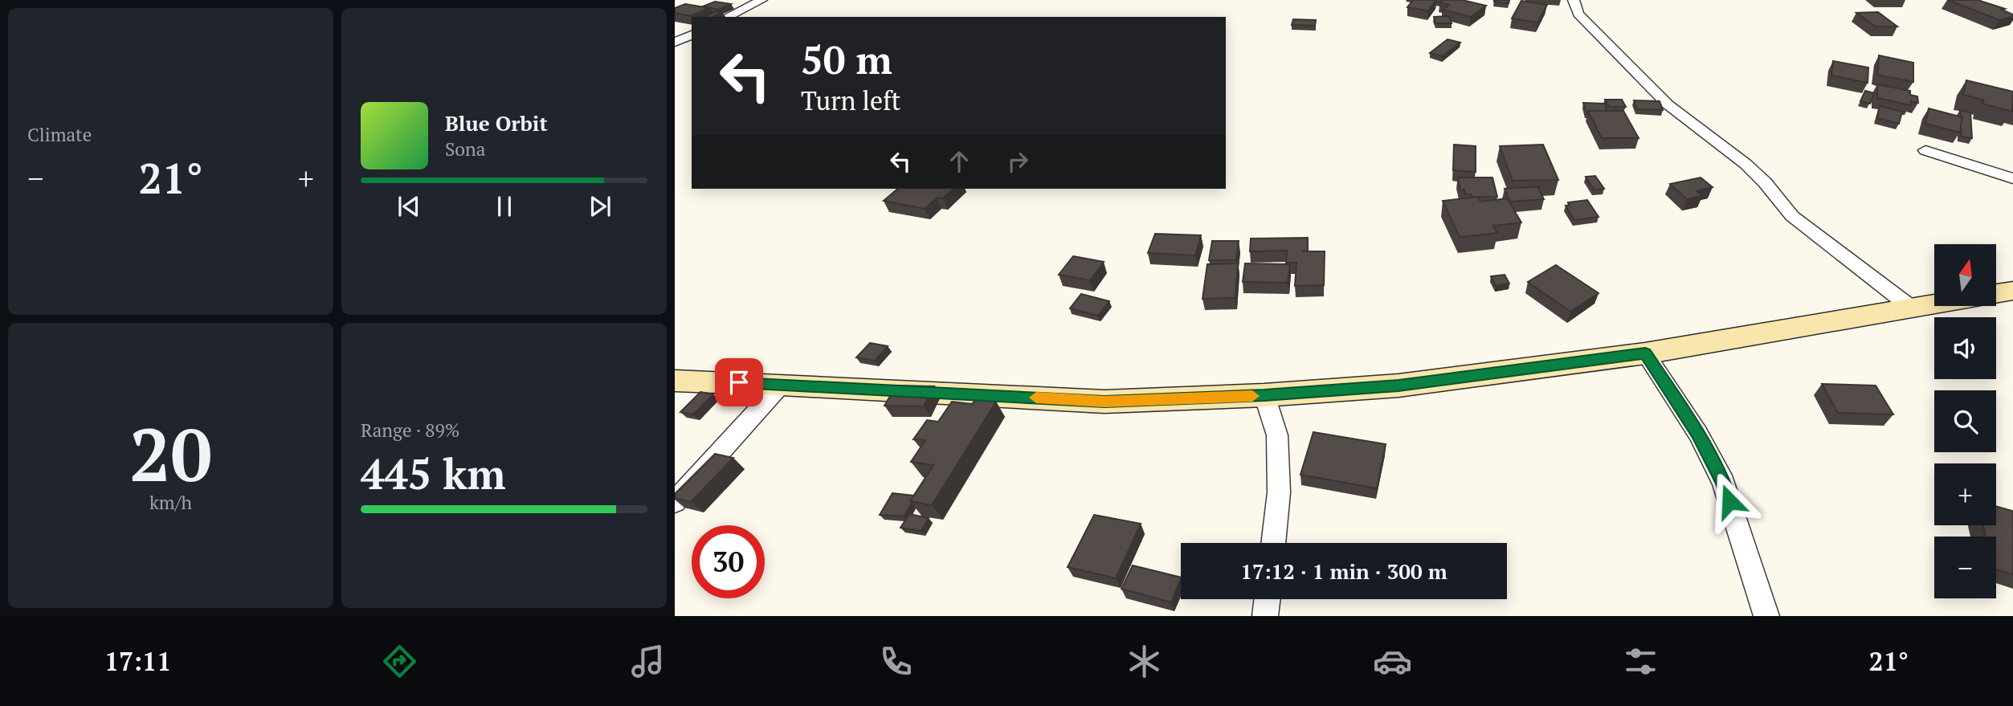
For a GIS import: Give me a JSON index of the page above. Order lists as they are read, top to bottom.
{
  "north": "top",
  "page": {
    "tile": [
      "Climate",
      ["20", "km/h"],
      ["Range · 89%", "445 km"]
    ],
    "turn": ["50 m", "Turn left"],
    "song": ["Blue Orbit", "Sona"],
    "heat": ["−", "21°", "+"],
    "map_buttons": ["+", "−"],
    "limit": "30",
    "trip": "17:12 · 1 min · 300 m",
    "tabs": ["17:11", "21°"]
  }
}
